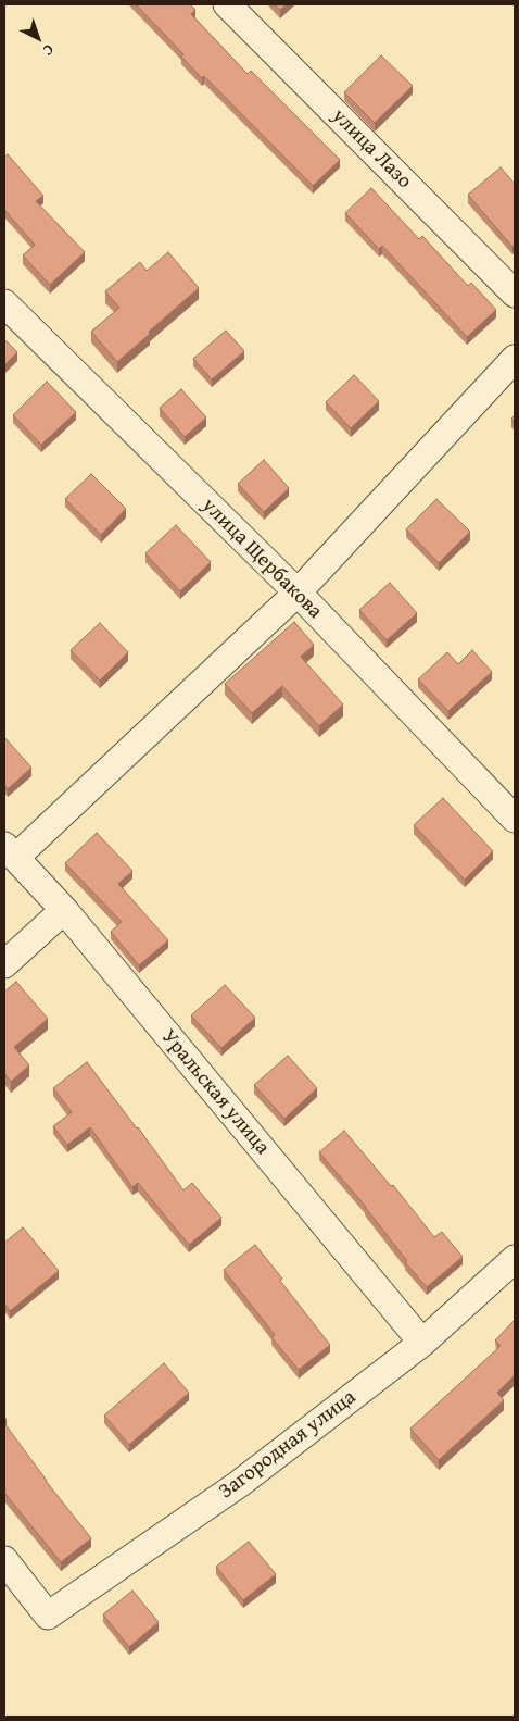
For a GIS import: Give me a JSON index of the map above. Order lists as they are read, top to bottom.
{
  "streets": {
    "street": [
      "улица Лазо",
      "улица Щербакова",
      "Уральская улица",
      "Загородная улица"
    ]
  },
  "crossings": [
    ["Уральская улица", "Загородная улица"]
  ],
  "north": "bottom right"
}
